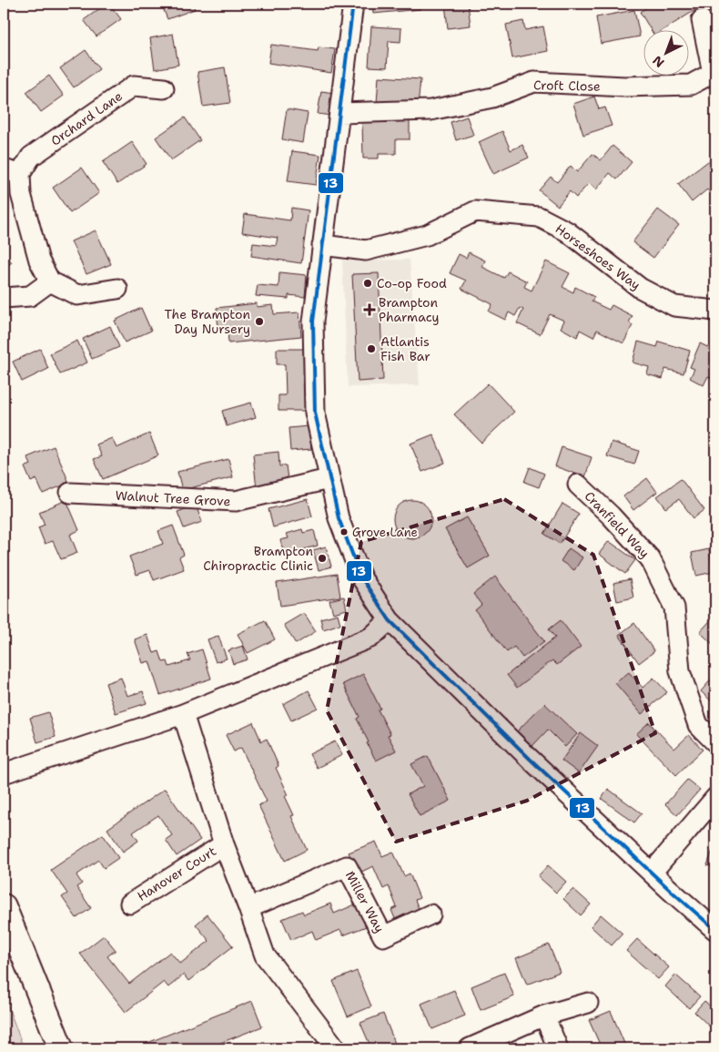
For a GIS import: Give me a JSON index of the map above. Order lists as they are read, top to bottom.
{
  "streets": {
    "street": [
      "Croft Close",
      "Orchard Lane",
      "Horseshoes Way",
      "Walnut Tree Grove",
      "Cranfield Way",
      "Hanover Court",
      "Miller Way"
    ]
  },
  "places": {
    "other": [
      "Co-op Food",
      "The Brampton Day Nursery",
      "Atlantis Fish Bar",
      "Grove Lane",
      "Brampton Chiropractic Clinic"
    ],
    "health": ["Brampton Pharmacy"]
  },
  "lines": ["transit line 13"],
  "north": "bottom left"
}
